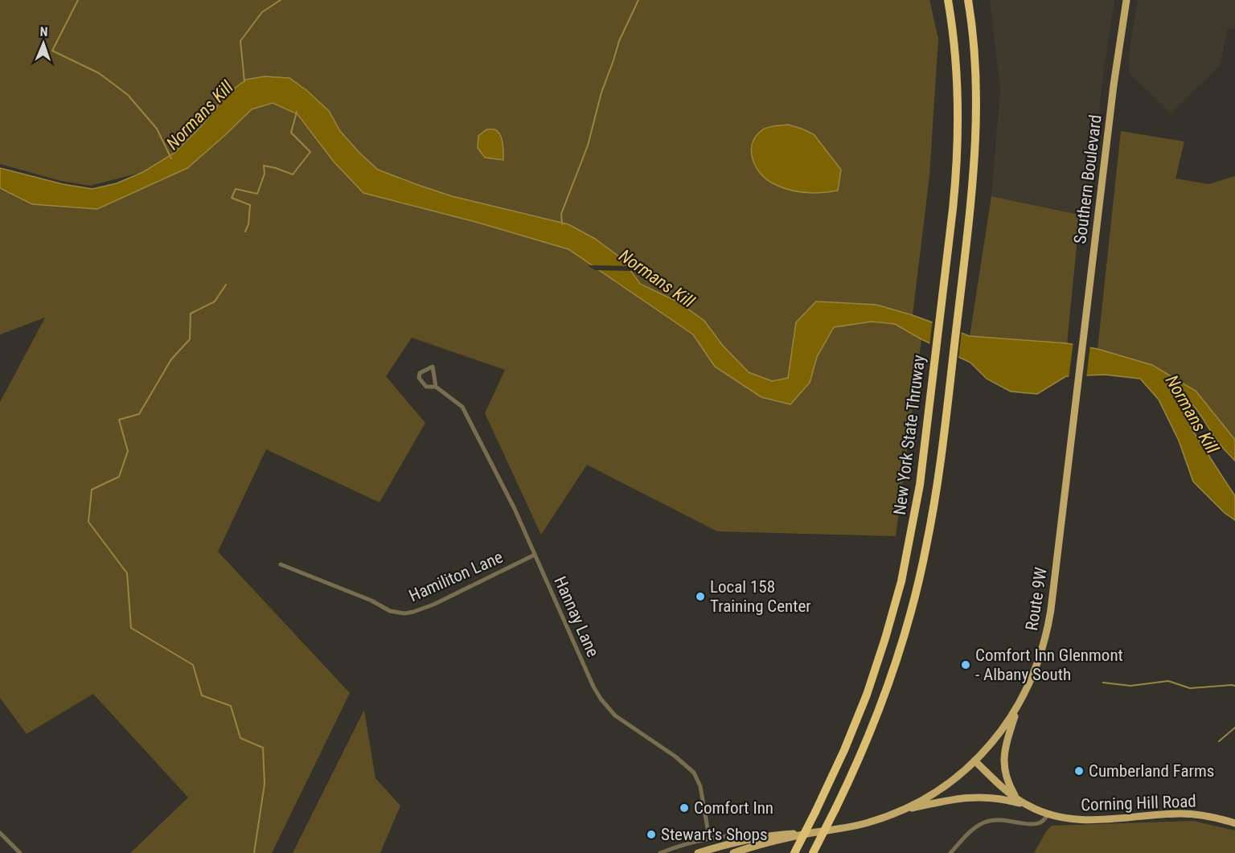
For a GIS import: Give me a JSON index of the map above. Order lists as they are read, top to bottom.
{
  "streets": {
    "highway": ["New York State Thruway"],
    "main road": ["Southern Boulevard", "Route 9W", "Corning Hill Road"],
    "street": ["Hamiliton Lane", "Hannay Lane"]
  },
  "crossings": [
    ["Southern Boulevard", "Route 9W"],
    ["Hamiliton Lane", "Hannay Lane"],
    ["Route 9W", "Corning Hill Road"]
  ],
  "water": ["Normans Kill"],
  "places": [
    "Local 158 Training Center",
    "Comfort Inn Glenmont - Albany South",
    "Cumberland Farms",
    "Comfort Inn",
    "Stewart's Shops"
  ],
  "north": "top"
}
